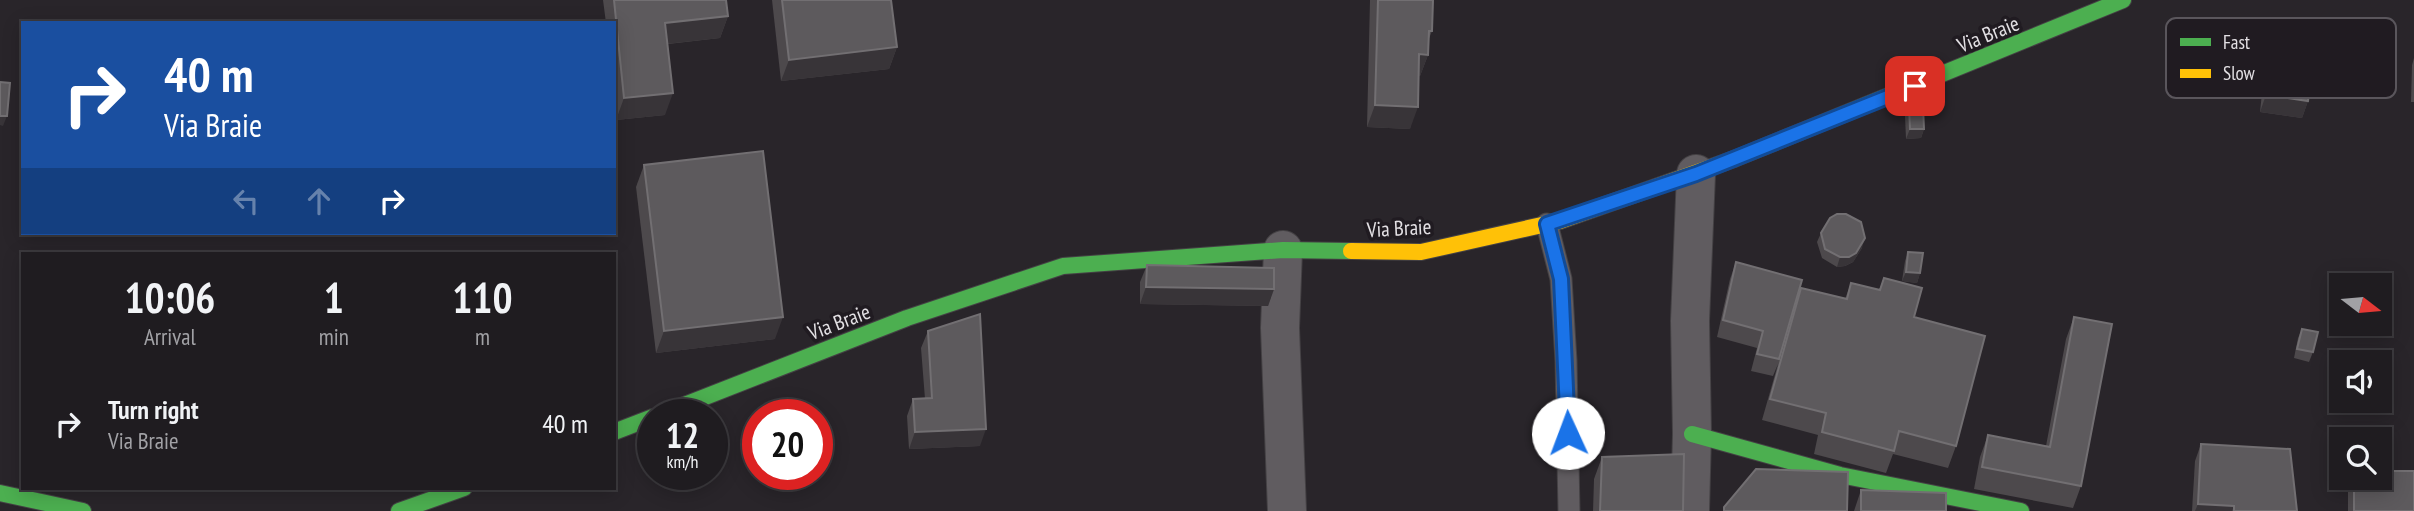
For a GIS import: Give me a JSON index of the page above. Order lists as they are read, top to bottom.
{
  "streets": {
    "street": ["Via Braie"]
  },
  "legend": ["Fast", "Slow"],
  "north": "right",
  "page": {
    "turn": ["40 m", "Via Braie"],
    "eta": [
      "10:06",
      "Arrival",
      "1",
      "min",
      "110",
      "m"
    ],
    "list": [
      {
        "name": "Turn right",
        "note": "Via Braie",
        "value": "40 m"
      }
    ],
    "speed": "12 km/h",
    "limit": "20"
  }
}
